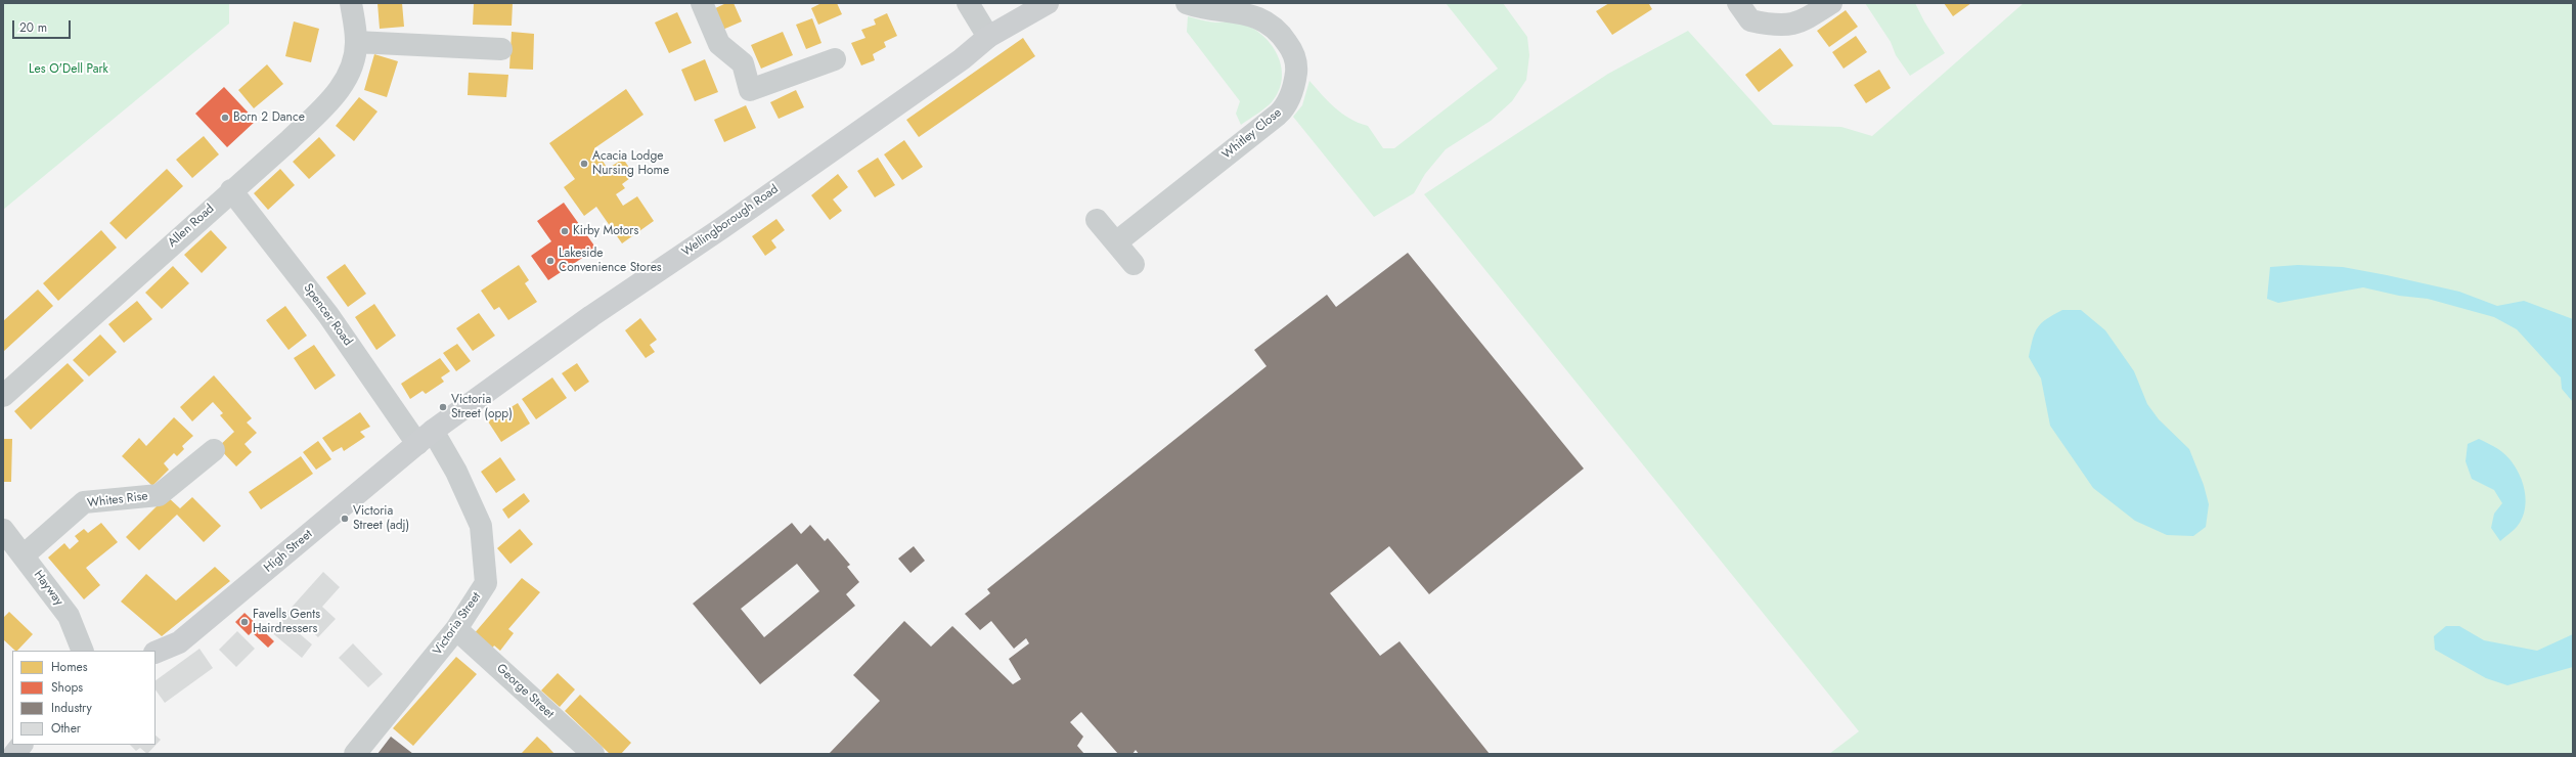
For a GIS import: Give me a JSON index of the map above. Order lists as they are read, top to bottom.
{
  "streets": {
    "main road": ["Wellingborough Road", "High Street"],
    "street": [
      "Whitley Close",
      "Allen Road",
      "Spencer Road",
      "Whites Rise",
      "Hayway",
      "Victoria Street",
      "George Street"
    ]
  },
  "crossings": [
    ["Wellingborough Road", "Spencer Road"],
    ["Wellingborough Road", "High Street"],
    ["Wellingborough Road", "Victoria Street"],
    ["Allen Road", "Spencer Road"],
    ["Spencer Road", "High Street"],
    ["Spencer Road", "Victoria Street"],
    ["Whites Rise", "Hayway"],
    ["High Street", "Victoria Street"],
    ["Victoria Street", "George Street"]
  ],
  "parks": ["Les O'Dell Park"],
  "places": [
    "Born 2 Dance",
    "Acacia Lodge Nursing Home",
    "Kirby Motors",
    "Lakeside Convenience Stores",
    "Victoria Street (opp)",
    "Victoria Street (adj)",
    "Favells Gents Hairdressers"
  ],
  "legend": [
    "Homes",
    "Shops",
    "Industry",
    "Other"
  ],
  "scale_bar": "20 m"
}
